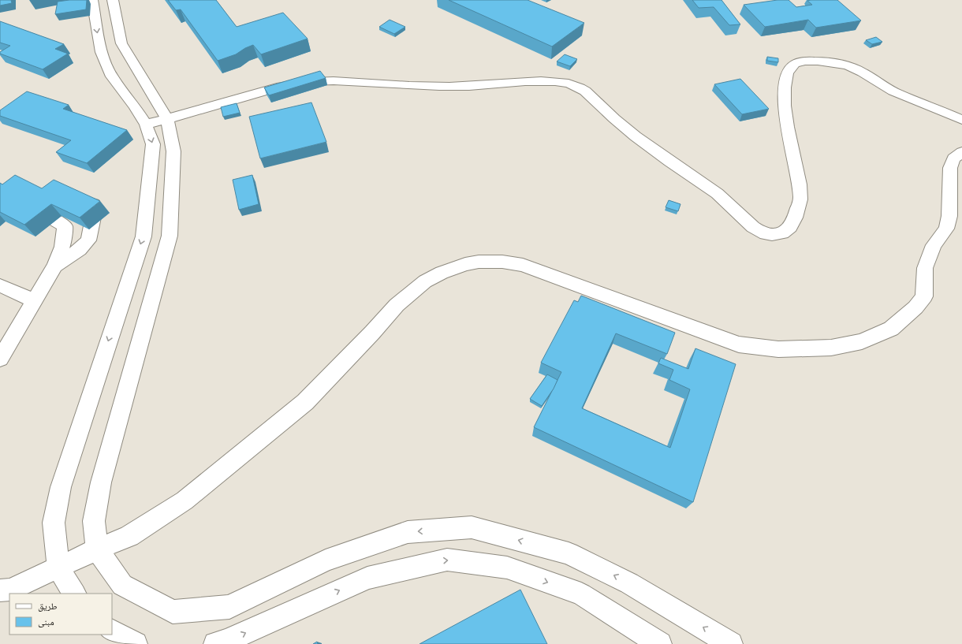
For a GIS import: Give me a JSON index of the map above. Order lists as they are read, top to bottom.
{
  "legend": ["طريق", "مبنى"]
}
